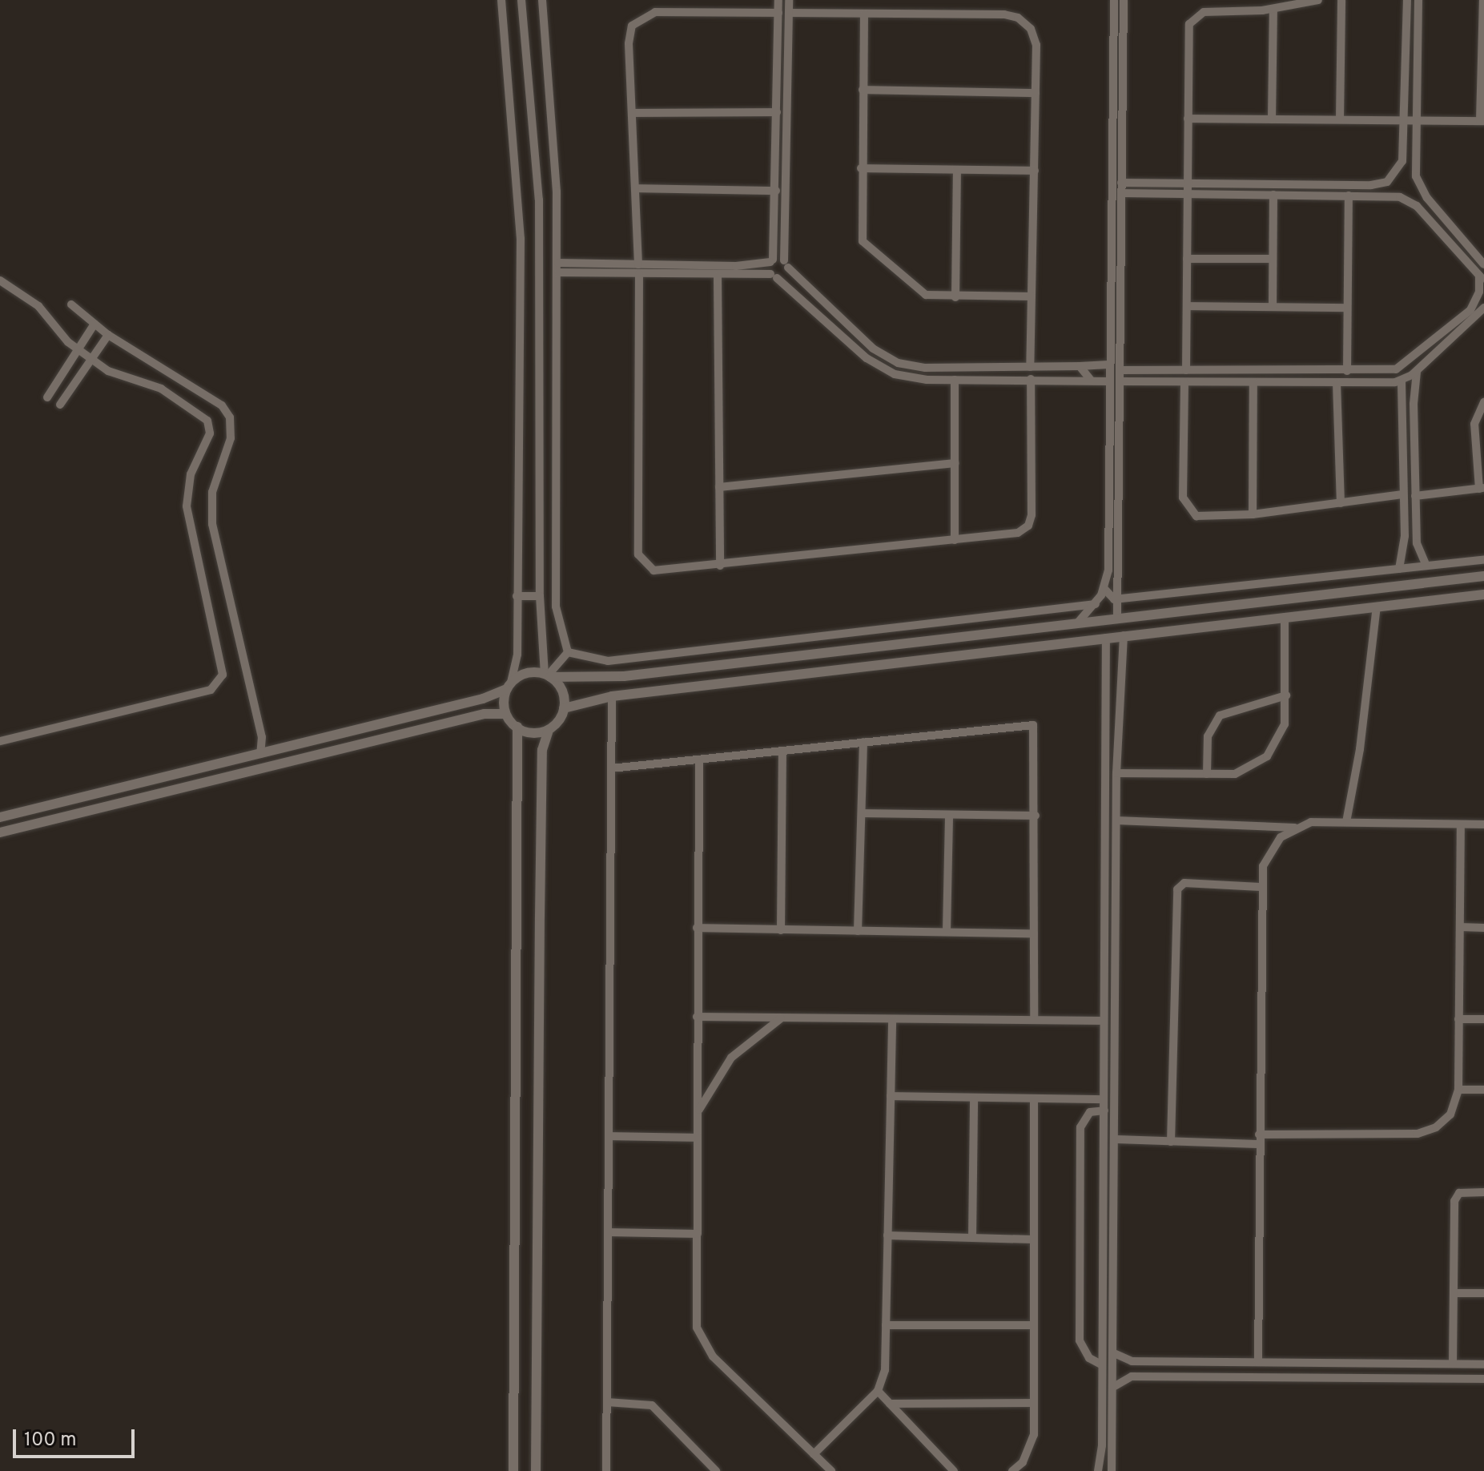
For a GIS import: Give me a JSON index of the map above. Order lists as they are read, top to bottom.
{
  "scale_bar": "100 m"
}
